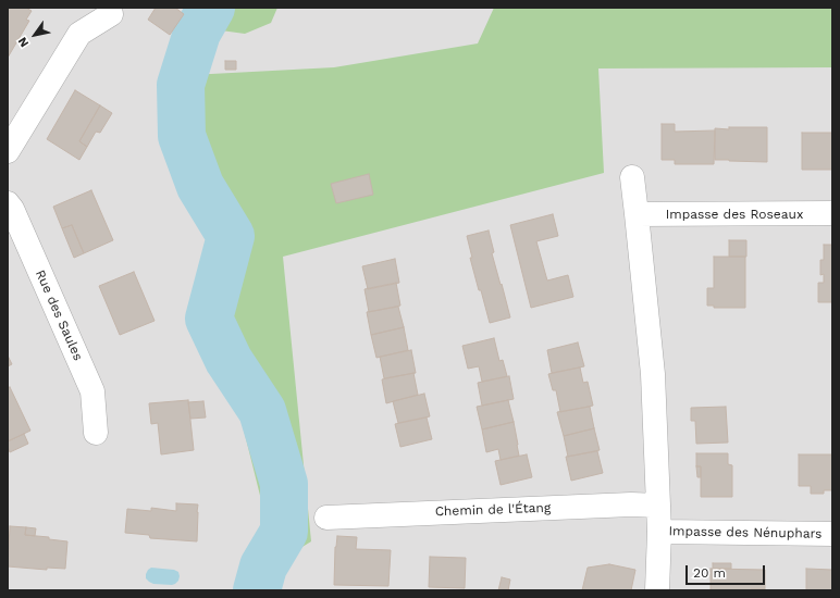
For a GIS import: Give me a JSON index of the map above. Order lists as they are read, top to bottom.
{
  "streets": {
    "street": [
      "Impasse des Roseaux",
      "Rue des Saules",
      "Chemin de l'Étang",
      "Impasse des Nénuphars"
    ]
  },
  "scale_bar": "20 m",
  "north": "bottom left"
}
